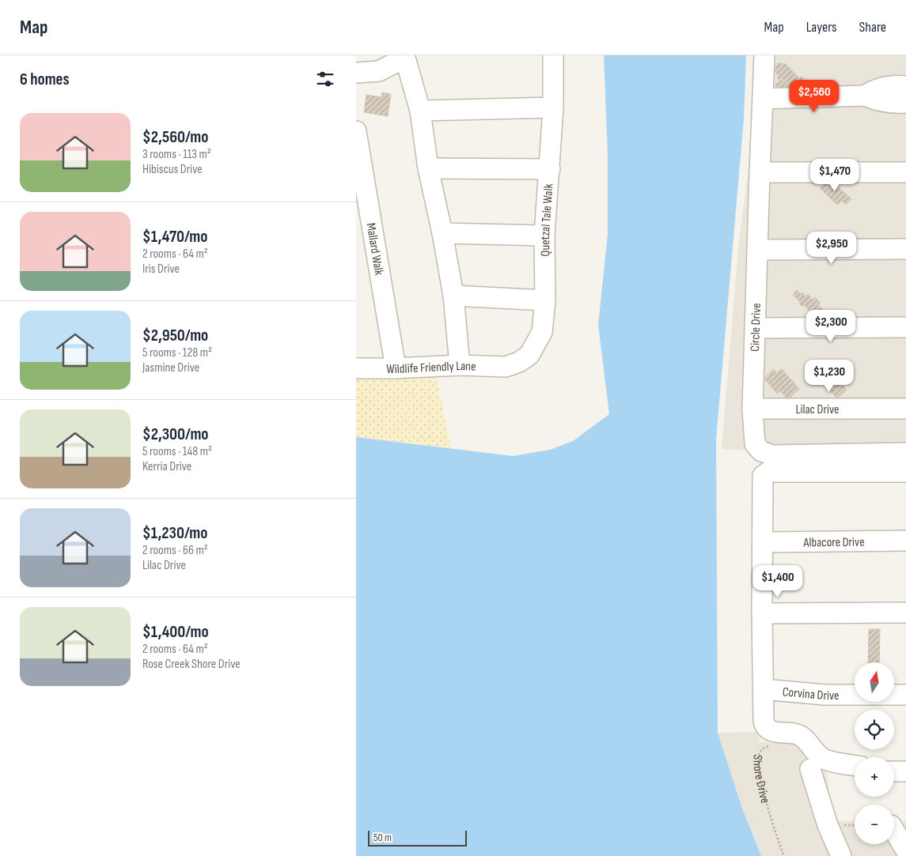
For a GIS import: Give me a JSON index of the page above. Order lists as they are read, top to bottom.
{
  "streets": {
    "street": [
      "Quetzal Tale Walk",
      "Mallard Walk",
      "Circle Drive",
      "Wildlife Friendly Lane",
      "Lilac Drive",
      "Albacore Drive",
      "Corvina Drive"
    ],
    "path": ["Shore Drive"]
  },
  "crossings": [
    ["Quetzal Tale Walk", "Wildlife Friendly Lane"],
    ["Mallard Walk", "Wildlife Friendly Lane"],
    ["Circle Drive", "Lilac Drive"]
  ],
  "scale_bar": "50 m",
  "north": "top",
  "page": {
    "header": "Map",
    "nav": ["Map", "Layers", "Share"],
    "heading": "6 homes",
    "price": [
      "$2,560",
      "$1,470",
      "$2,950",
      "$2,300",
      "$1,230",
      "$1,400"
    ],
    "list": [
      {
        "name": "$2,560/mo",
        "note": "3 rooms · 113 m² · Hibiscus Drive"
      },
      {
        "name": "$1,470/mo",
        "note": "2 rooms · 64 m² · Iris Drive"
      },
      {
        "name": "$2,950/mo",
        "note": "5 rooms · 128 m² · Jasmine Drive"
      },
      {
        "name": "$2,300/mo",
        "note": "5 rooms · 148 m² · Kerria Drive"
      },
      {
        "name": "$1,230/mo",
        "note": "2 rooms · 66 m² · Lilac Drive"
      },
      {
        "name": "$1,400/mo",
        "note": "2 rooms · 64 m² · Rose Creek Shore Drive"
      }
    ],
    "map_buttons": ["+", "−"],
    "scale": "50 m"
  }
}
